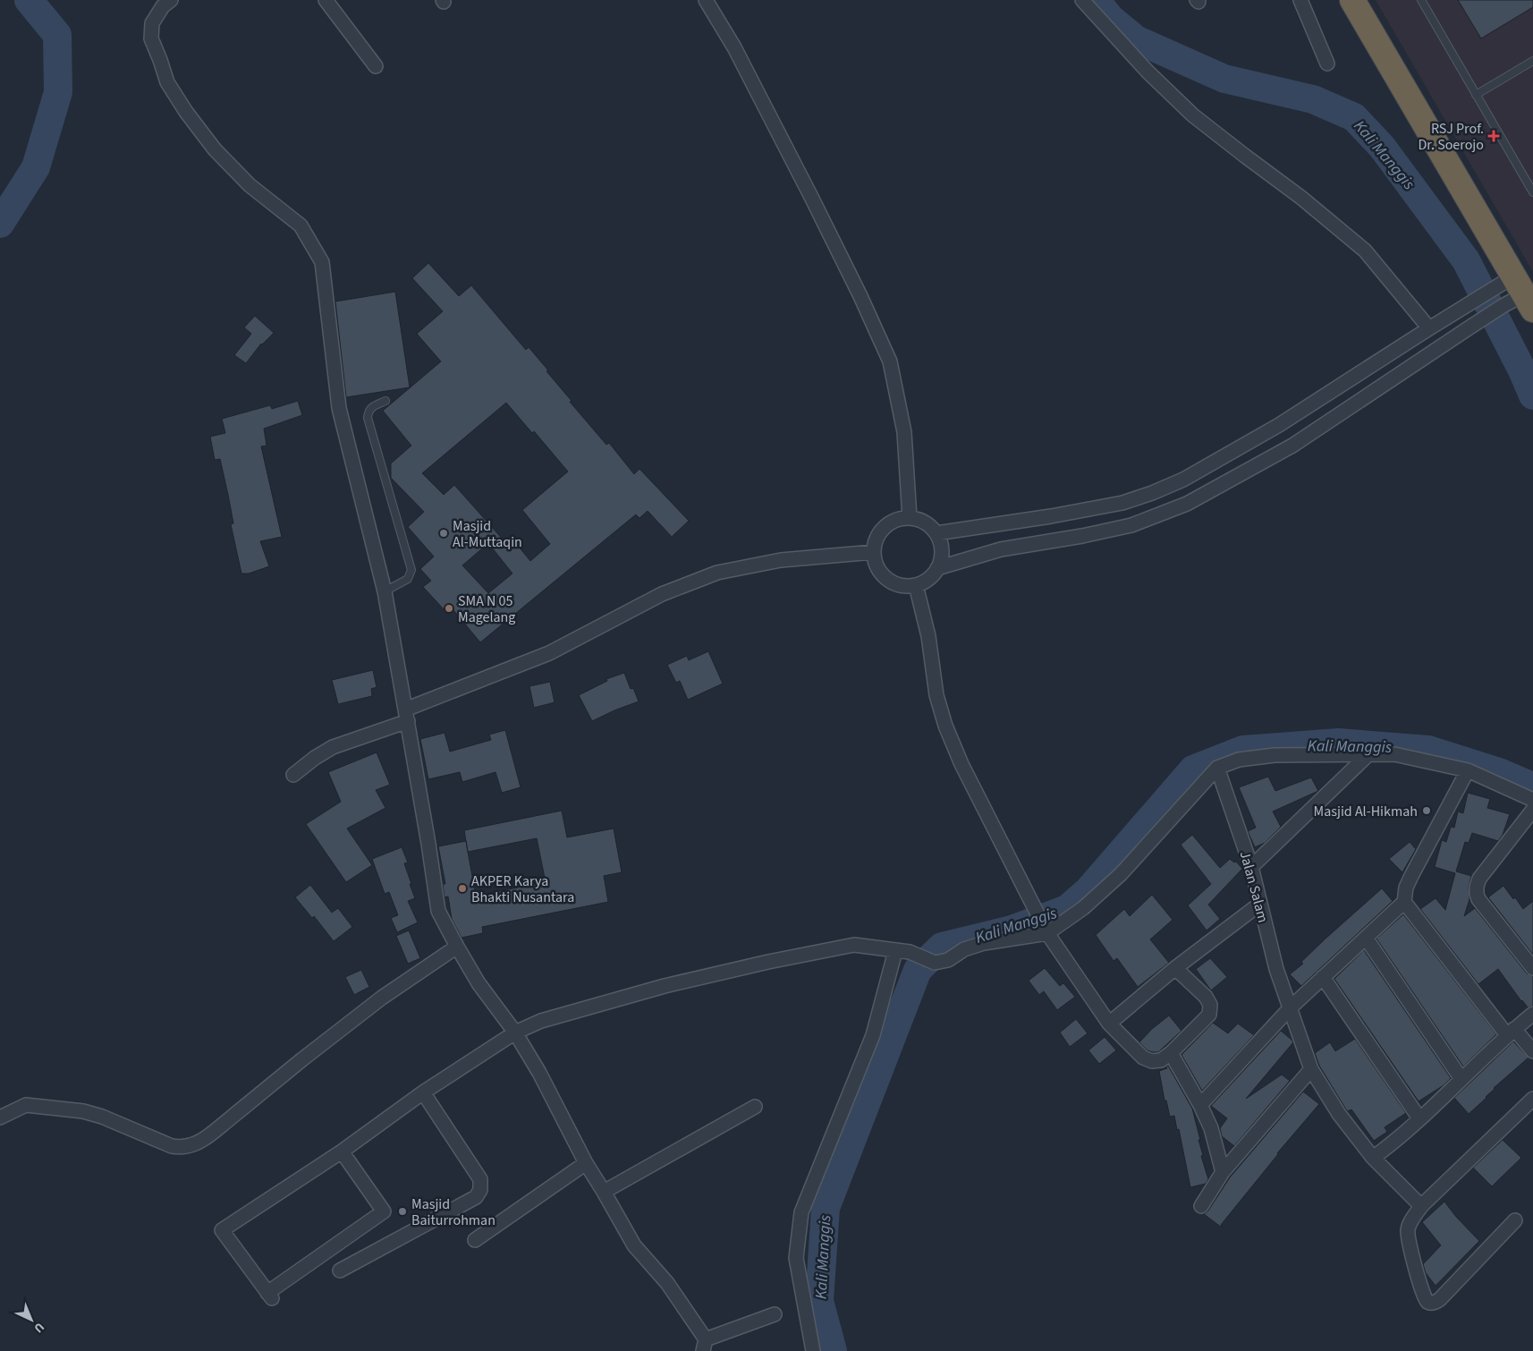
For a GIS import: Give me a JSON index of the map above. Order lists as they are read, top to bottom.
{
  "streets": {
    "street": ["Jalan Salam"]
  },
  "water": ["Kali Manggis"],
  "places": {
    "health": ["RSJ Prof. Dr. Soerojo"],
    "other": [
      "Masjid Al-Muttaqin",
      "SMA N 05 Magelang",
      "Masjid Al-Hikmah",
      "AKPER Karya Bhakti Nusantara",
      "Masjid Baiturrohman"
    ]
  },
  "north": "bottom right"
}
